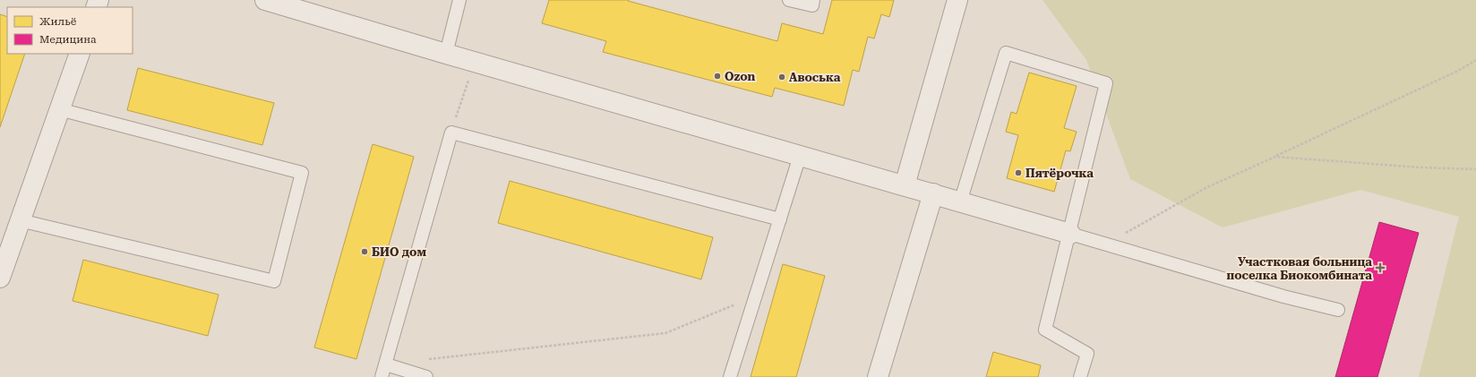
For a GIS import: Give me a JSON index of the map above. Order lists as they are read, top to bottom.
{
  "places": {
    "other": [
      "Ozon",
      "Авоська",
      "Пятёрочка",
      "БИО дом"
    ],
    "health": ["Участковая больница поселка Биокомбината"]
  },
  "legend": ["Жильё", "Медицина"]
}
